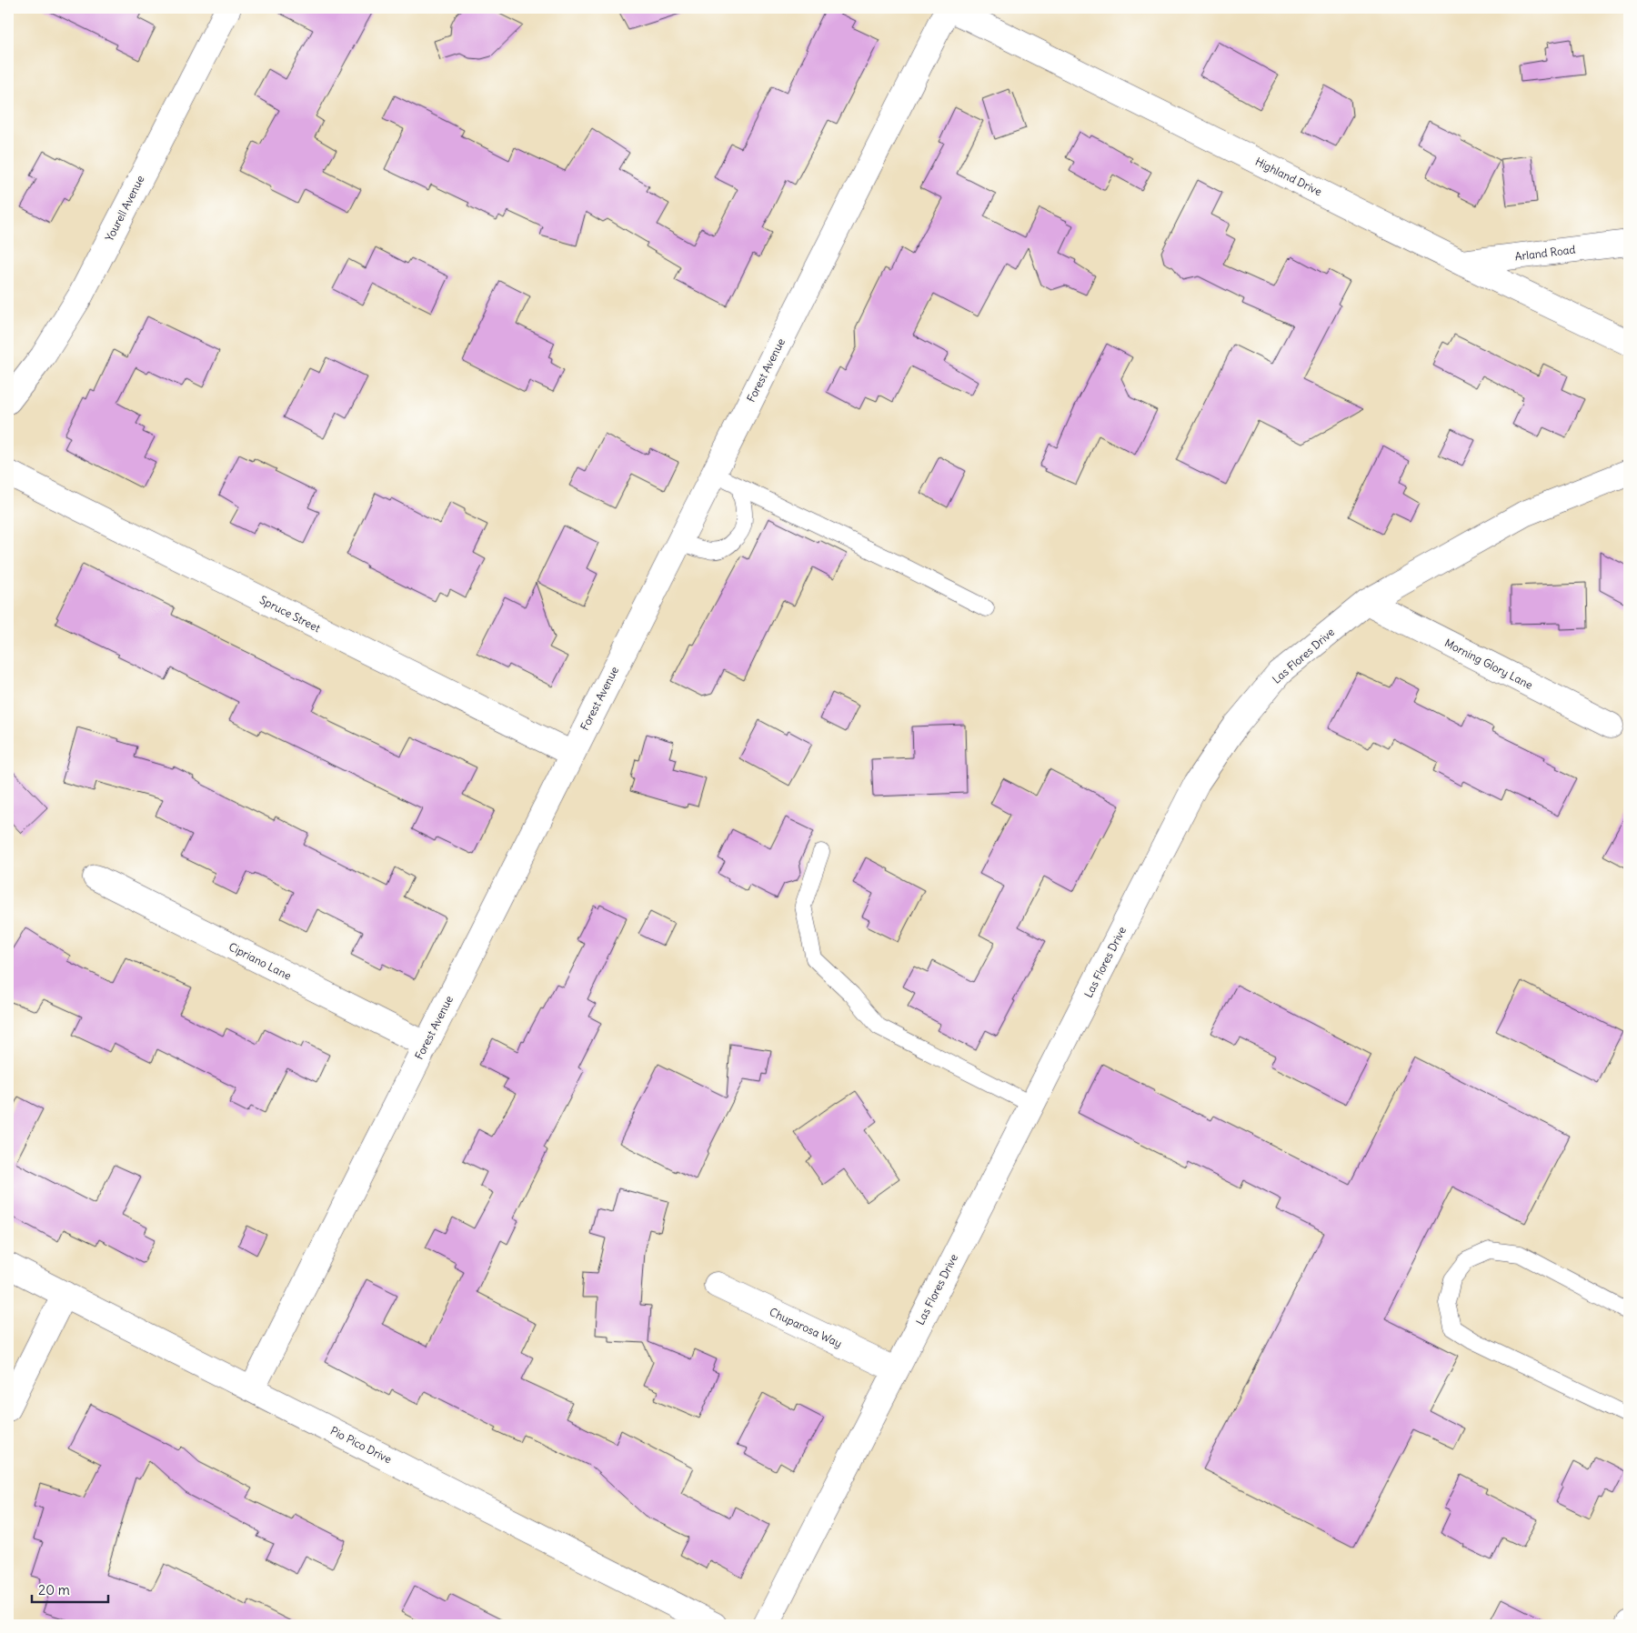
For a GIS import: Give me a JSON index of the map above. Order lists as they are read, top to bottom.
{
  "streets": {
    "street": [
      "Highland Drive",
      "Yourell Avenue",
      "Arland Road",
      "Forest Avenue",
      "Spruce Street",
      "Las Flores Drive",
      "Morning Glory Lane",
      "Cipriano Lane",
      "Chuparosa Way",
      "Pio Pico Drive"
    ]
  },
  "crossings": [
    ["Highland Drive", "Arland Road"],
    ["Highland Drive", "Forest Avenue"],
    ["Forest Avenue", "Spruce Street"],
    ["Forest Avenue", "Cipriano Lane"],
    ["Forest Avenue", "Pio Pico Drive"],
    ["Las Flores Drive", "Morning Glory Lane"],
    ["Las Flores Drive", "Chuparosa Way"]
  ],
  "scale_bar": "20 m"
}
